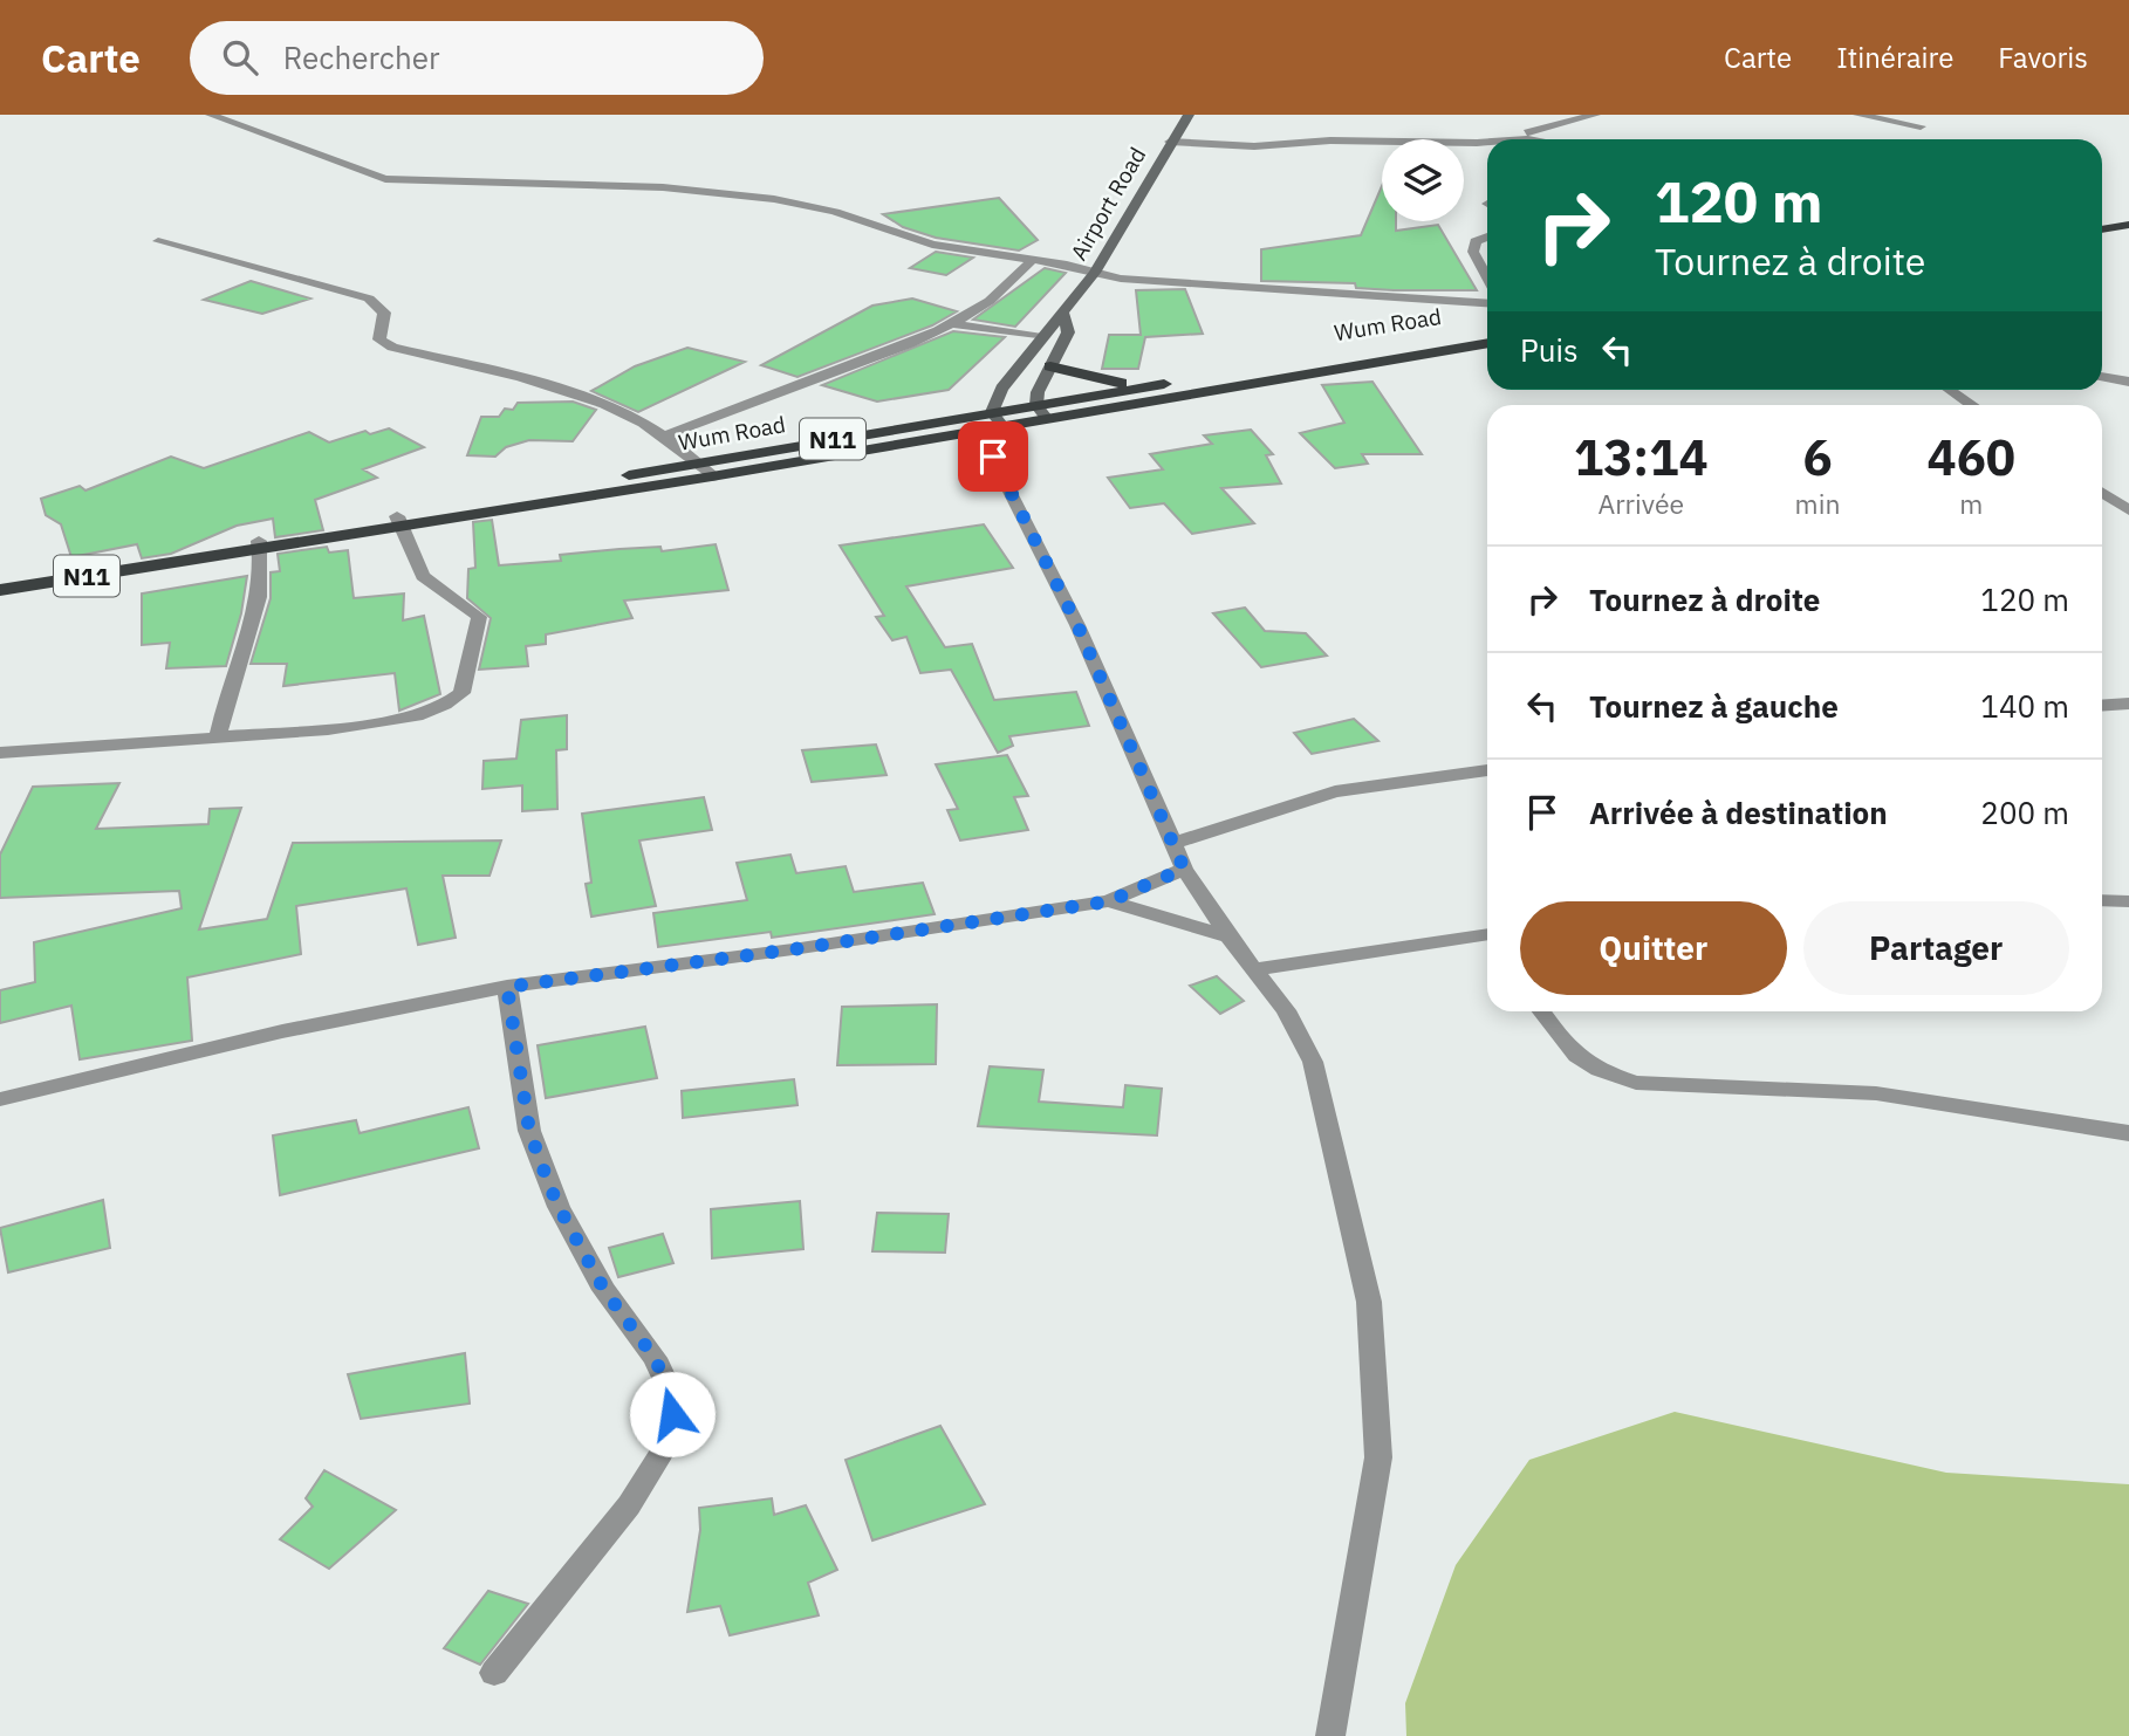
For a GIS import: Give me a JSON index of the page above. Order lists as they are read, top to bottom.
{
  "streets": {
    "highway": ["Wum Road", "N11"],
    "main road": ["Airport Road"]
  },
  "crossings": [
    ["Airport Road", "Wum Road"]
  ],
  "page": {
    "header": "Carte",
    "search": "Rechercher",
    "nav": ["Carte", "Itinéraire", "Favoris"],
    "turn": ["120 m", "Tournez à droite"],
    "then": "Puis",
    "eta": [
      "13:14",
      "Arrivée",
      "6",
      "min",
      "460",
      "m"
    ],
    "list": [
      {
        "name": "Tournez à droite",
        "value": "120 m"
      },
      {
        "name": "Tournez à gauche",
        "value": "140 m"
      },
      {
        "name": "Arrivée à destination",
        "value": "200 m"
      }
    ],
    "buttons": ["Quitter", "Partager"]
  }
}
